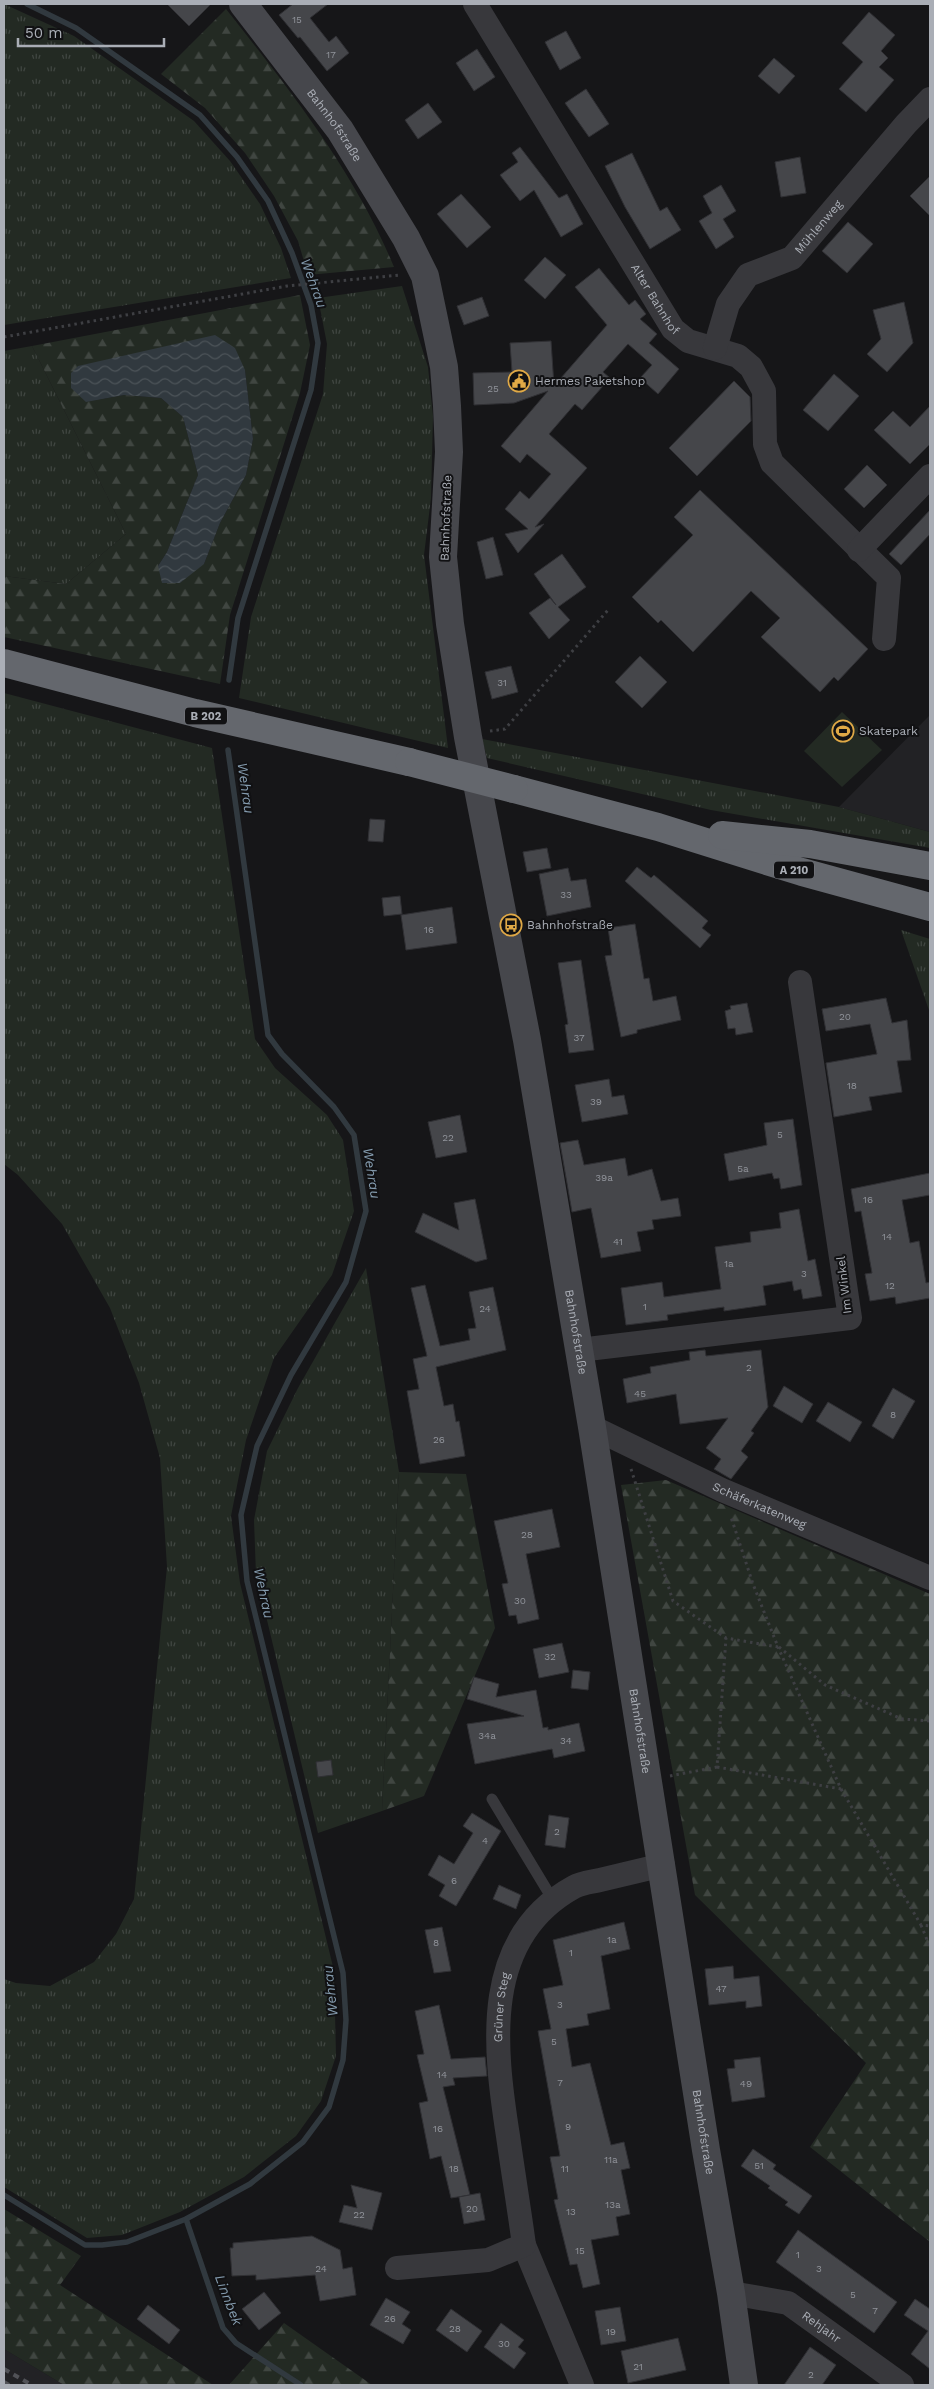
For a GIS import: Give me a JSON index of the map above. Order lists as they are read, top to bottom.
{
  "streets": {
    "highway": ["B 202", "A 210"],
    "main road": ["Bahnhofstraße"],
    "street": [
      "Mühlenweg",
      "Alter Bahnhof",
      "Im Winkel",
      "Schäferkatenweg",
      "Grüner Steg",
      "Rehjahr"
    ]
  },
  "crossings": [
    ["Bahnhofstraße", "Im Winkel"],
    ["Bahnhofstraße", "Schäferkatenweg"],
    ["Bahnhofstraße", "Grüner Steg"],
    ["Bahnhofstraße", "Rehjahr"],
    ["Mühlenweg", "Alter Bahnhof"],
    ["B 202", "A 210"]
  ],
  "water": ["Wehrau", "Linnbek"],
  "places": {
    "public building": ["Hermes Paketshop"],
    "sports": ["Skatepark"],
    "bus stop": ["Bahnhofstraße"]
  },
  "house_numbers": [
    "15",
    "17",
    "25",
    "31",
    "33",
    "16",
    "20",
    "37",
    "18",
    "39",
    "5",
    "22",
    "5a",
    "39a",
    "16",
    "14",
    "41",
    "1a",
    "3",
    "12",
    "1",
    "24",
    "2",
    "45",
    "8",
    "26",
    "28",
    "30",
    "32",
    "34a",
    "34",
    "2",
    "4",
    "6",
    "1a",
    "8",
    "1",
    "47",
    "3",
    "5",
    "14",
    "7",
    "49",
    "9",
    "16",
    "11a",
    "51",
    "18",
    "11",
    "13a",
    "20",
    "13",
    "22",
    "15",
    "1",
    "24",
    "3",
    "5",
    "7",
    "26",
    "28",
    "19",
    "30",
    "21",
    "2"
  ],
  "scale_bar": "50 m"
}
